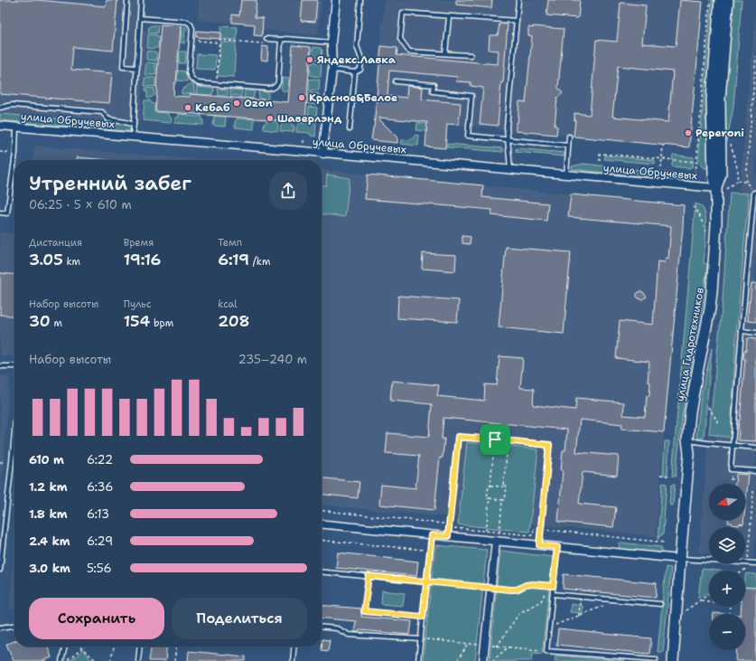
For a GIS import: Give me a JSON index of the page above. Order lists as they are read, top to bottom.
{
  "streets": {
    "street": ["улица Обручевых", "улица Гидротехников"]
  },
  "crossings": [
    ["улица Обручевых", "улица Гидротехников"]
  ],
  "places": [
    "Яндекс.Лавка",
    "Красное&Белое",
    "Ozon",
    "Кебаб",
    "Шаверлэнд",
    "Peperoni"
  ],
  "north": "left",
  "page": {
    "heading": ["Утренний забег", "06:25 · 5 × 610 m"],
    "stats": [
      ["Дистанция", "3.05 km"],
      ["Время", "19:16"],
      ["Темп", "6:19 /km"],
      ["Набор высоты", "30 m"],
      ["Пульс", "154 bpm"],
      ["kcal", "208"]
    ],
    "chart": ["Набор высоты", "235–240 m"],
    "list": [
      {
        "name": "610 m",
        "note": "6:22"
      },
      {
        "name": "1.2 km",
        "note": "6:36"
      },
      {
        "name": "1.8 km",
        "note": "6:13"
      },
      {
        "name": "2.4 km",
        "note": "6:29"
      },
      {
        "name": "3.0 km",
        "note": "5:56"
      }
    ],
    "map_buttons": ["+", "−"],
    "buttons": ["Сохранить", "Поделиться"]
  }
}
